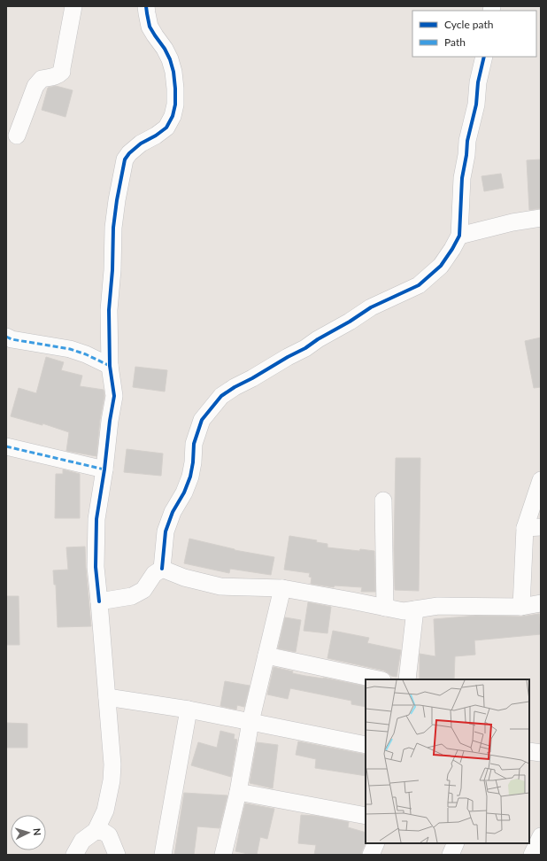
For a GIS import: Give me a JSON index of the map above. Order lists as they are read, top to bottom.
{
  "legend": ["Cycle path", "Path"],
  "north": "right"
}
